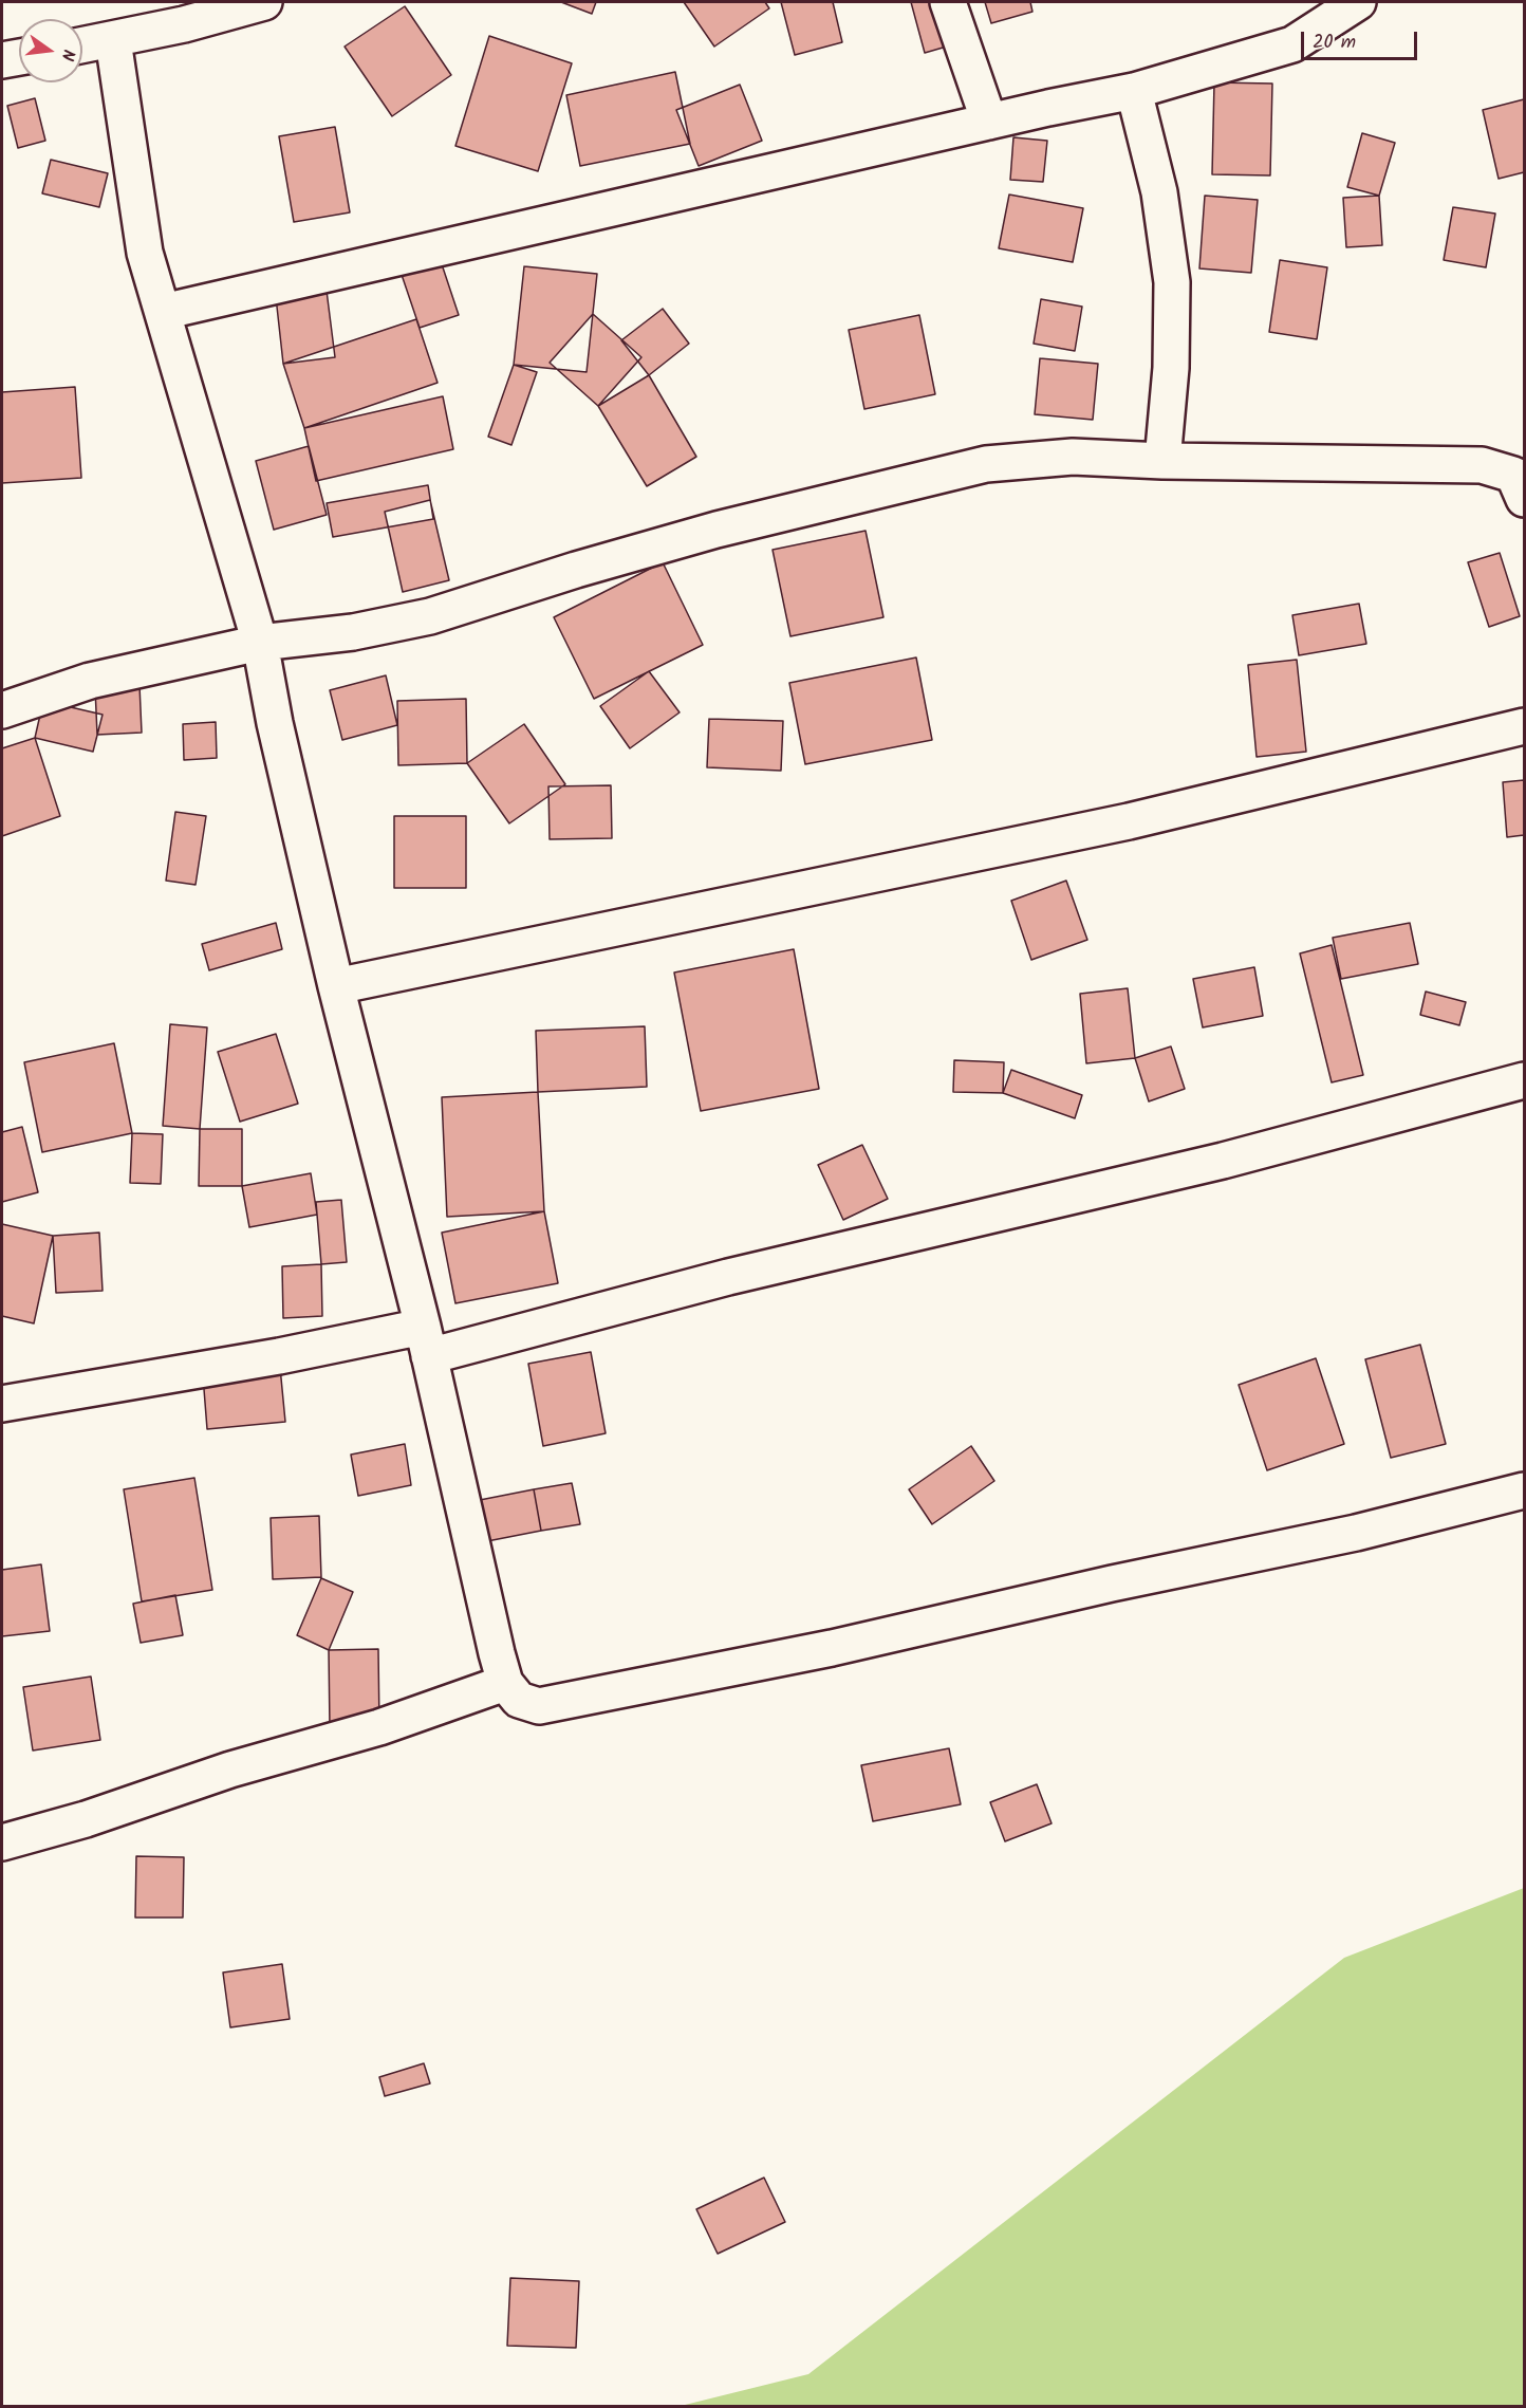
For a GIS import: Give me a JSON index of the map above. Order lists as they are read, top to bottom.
{
  "scale_bar": "20 m",
  "north": "right"
}
